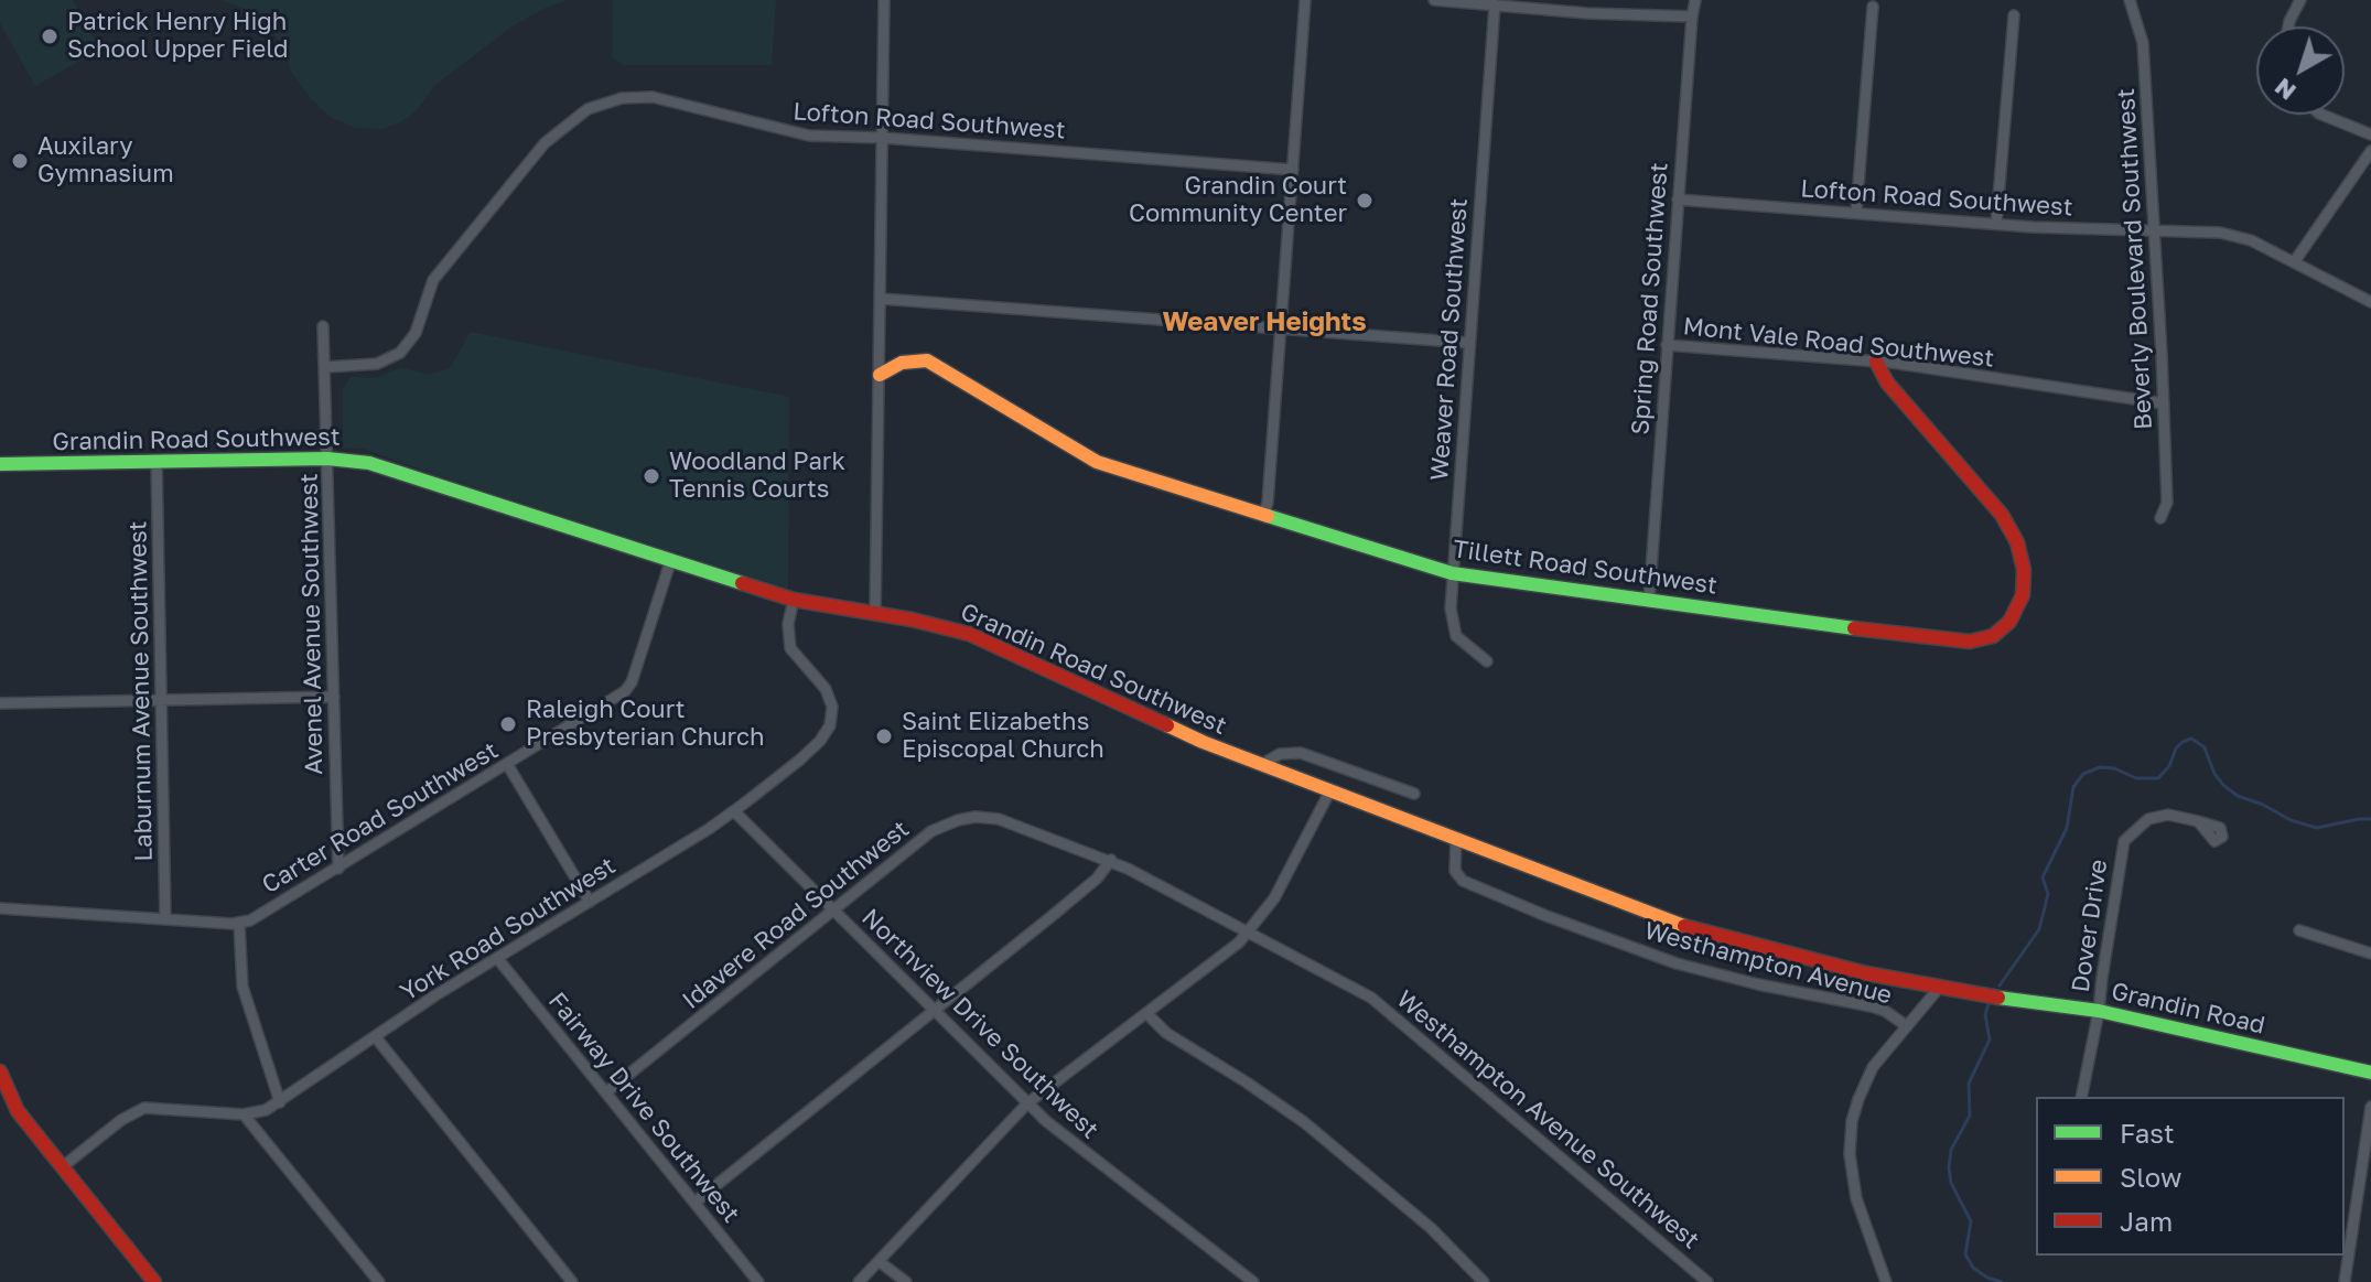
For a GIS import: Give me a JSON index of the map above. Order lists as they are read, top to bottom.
{
  "streets": {
    "street": [
      "Lofton Road Southwest",
      "Beverly Boulevard Southwest",
      "Spring Road Southwest",
      "Weaver Road Southwest",
      "Mont Vale Road Southwest",
      "Grandin Road Southwest",
      "Tillett Road Southwest",
      "Avenel Avenue Southwest",
      "Laburnum Avenue Southwest",
      "Carter Road Southwest",
      "Idavere Road Southwest",
      "Dover Drive",
      "York Road Southwest",
      "Westhampton Avenue",
      "Grandin Road",
      "Northview Drive Southwest",
      "Fairway Drive Southwest",
      "Westhampton Avenue Southwest"
    ]
  },
  "crossings": [
    ["Lofton Road Southwest", "Beverly Boulevard Southwest"],
    ["Lofton Road Southwest", "Spring Road Southwest"],
    ["Lofton Road Southwest", "Avenel Avenue Southwest"],
    ["Beverly Boulevard Southwest", "Mont Vale Road Southwest"],
    ["Spring Road Southwest", "Mont Vale Road Southwest"],
    ["Spring Road Southwest", "Tillett Road Southwest"],
    ["Weaver Road Southwest", "Tillett Road Southwest"],
    ["Mont Vale Road Southwest", "Tillett Road Southwest"],
    ["Grandin Road Southwest", "Avenel Avenue Southwest"],
    ["Grandin Road Southwest", "Laburnum Avenue Southwest"],
    ["Grandin Road Southwest", "Carter Road Southwest"],
    ["Grandin Road Southwest", "York Road Southwest"],
    ["Grandin Road Southwest", "Westhampton Avenue"],
    ["Grandin Road Southwest", "Grandin Road"],
    ["Avenel Avenue Southwest", "Carter Road Southwest"],
    ["Idavere Road Southwest", "Northview Drive Southwest"],
    ["Idavere Road Southwest", "Fairway Drive Southwest"],
    ["Idavere Road Southwest", "Westhampton Avenue Southwest"],
    ["Dover Drive", "Grandin Road"],
    ["York Road Southwest", "Northview Drive Southwest"],
    ["York Road Southwest", "Fairway Drive Southwest"]
  ],
  "districts": ["Weaver Heights"],
  "places": [
    "Patrick Henry High School Upper Field",
    "Auxilary Gymnasium",
    "Grandin Court Community Center",
    "Woodland Park Tennis Courts",
    "Raleigh Court Presbyterian Church",
    "Saint Elizabeths Episcopal Church"
  ],
  "legend": ["Fast", "Slow", "Jam"],
  "north": "bottom left"
}
